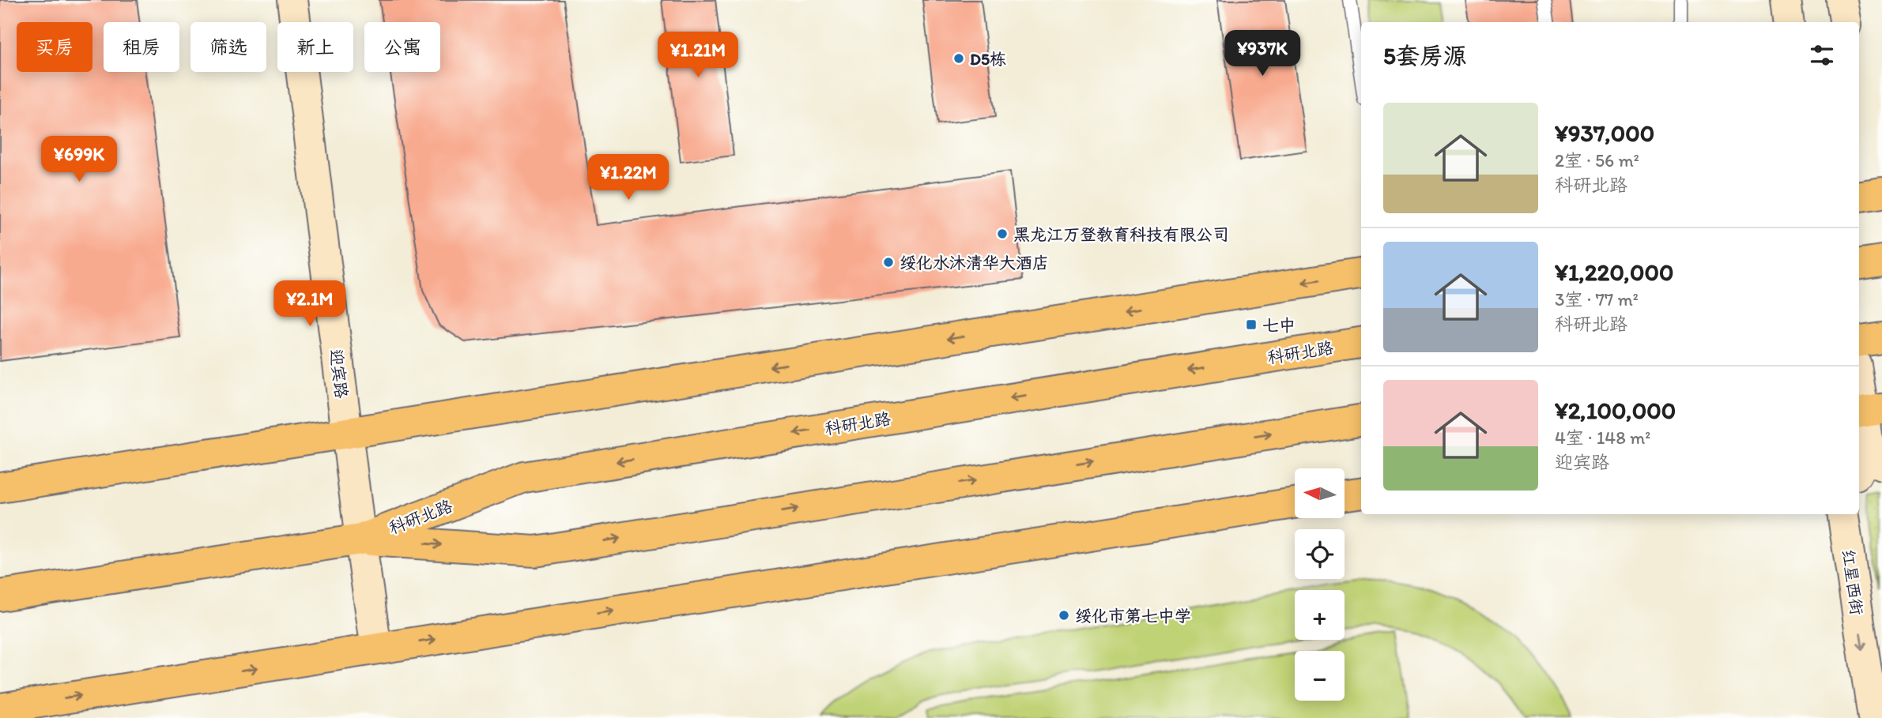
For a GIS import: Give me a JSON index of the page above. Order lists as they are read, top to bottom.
{
  "streets": {
    "main road": ["科研北路", "迎宾路", "红星西街"]
  },
  "crossings": [
    ["科研北路", "迎宾路"]
  ],
  "one_way": ["红星西街"],
  "places": {
    "other": [
      "D5栋",
      "黑龙江万登教育科技有限公司",
      "绥化水沐清华大酒店",
      "绥化市第七中学"
    ],
    "transit": ["七中"]
  },
  "north": "left",
  "page": {
    "chip": [
      "买房",
      "租房",
      "筛选",
      "新上",
      "公寓"
    ],
    "heading": "5套房源",
    "price": [
      "¥937K",
      "¥1.21M",
      "¥699K",
      "¥1.22M",
      "¥2.1M"
    ],
    "list": [
      {
        "name": "¥937,000",
        "note": "2室 · 56 m² · 科研北路"
      },
      {
        "name": "¥1,220,000",
        "note": "3室 · 77 m² · 科研北路"
      },
      {
        "name": "¥2,100,000",
        "note": "4室 · 148 m² · 迎宾路"
      }
    ],
    "map_buttons": ["+", "−"]
  }
}
